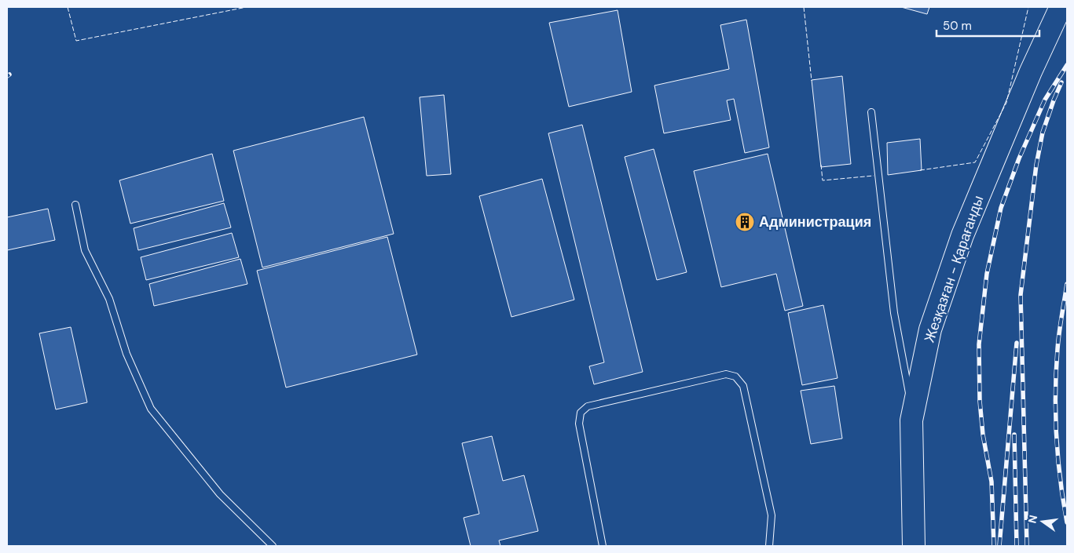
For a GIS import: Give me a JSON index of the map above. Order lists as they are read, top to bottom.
{
  "streets": {
    "highway": ["Жезқазған - Қарағанды"]
  },
  "places": {
    "building": ["Администрация"]
  },
  "scale_bar": "50 m",
  "north": "left"
}
